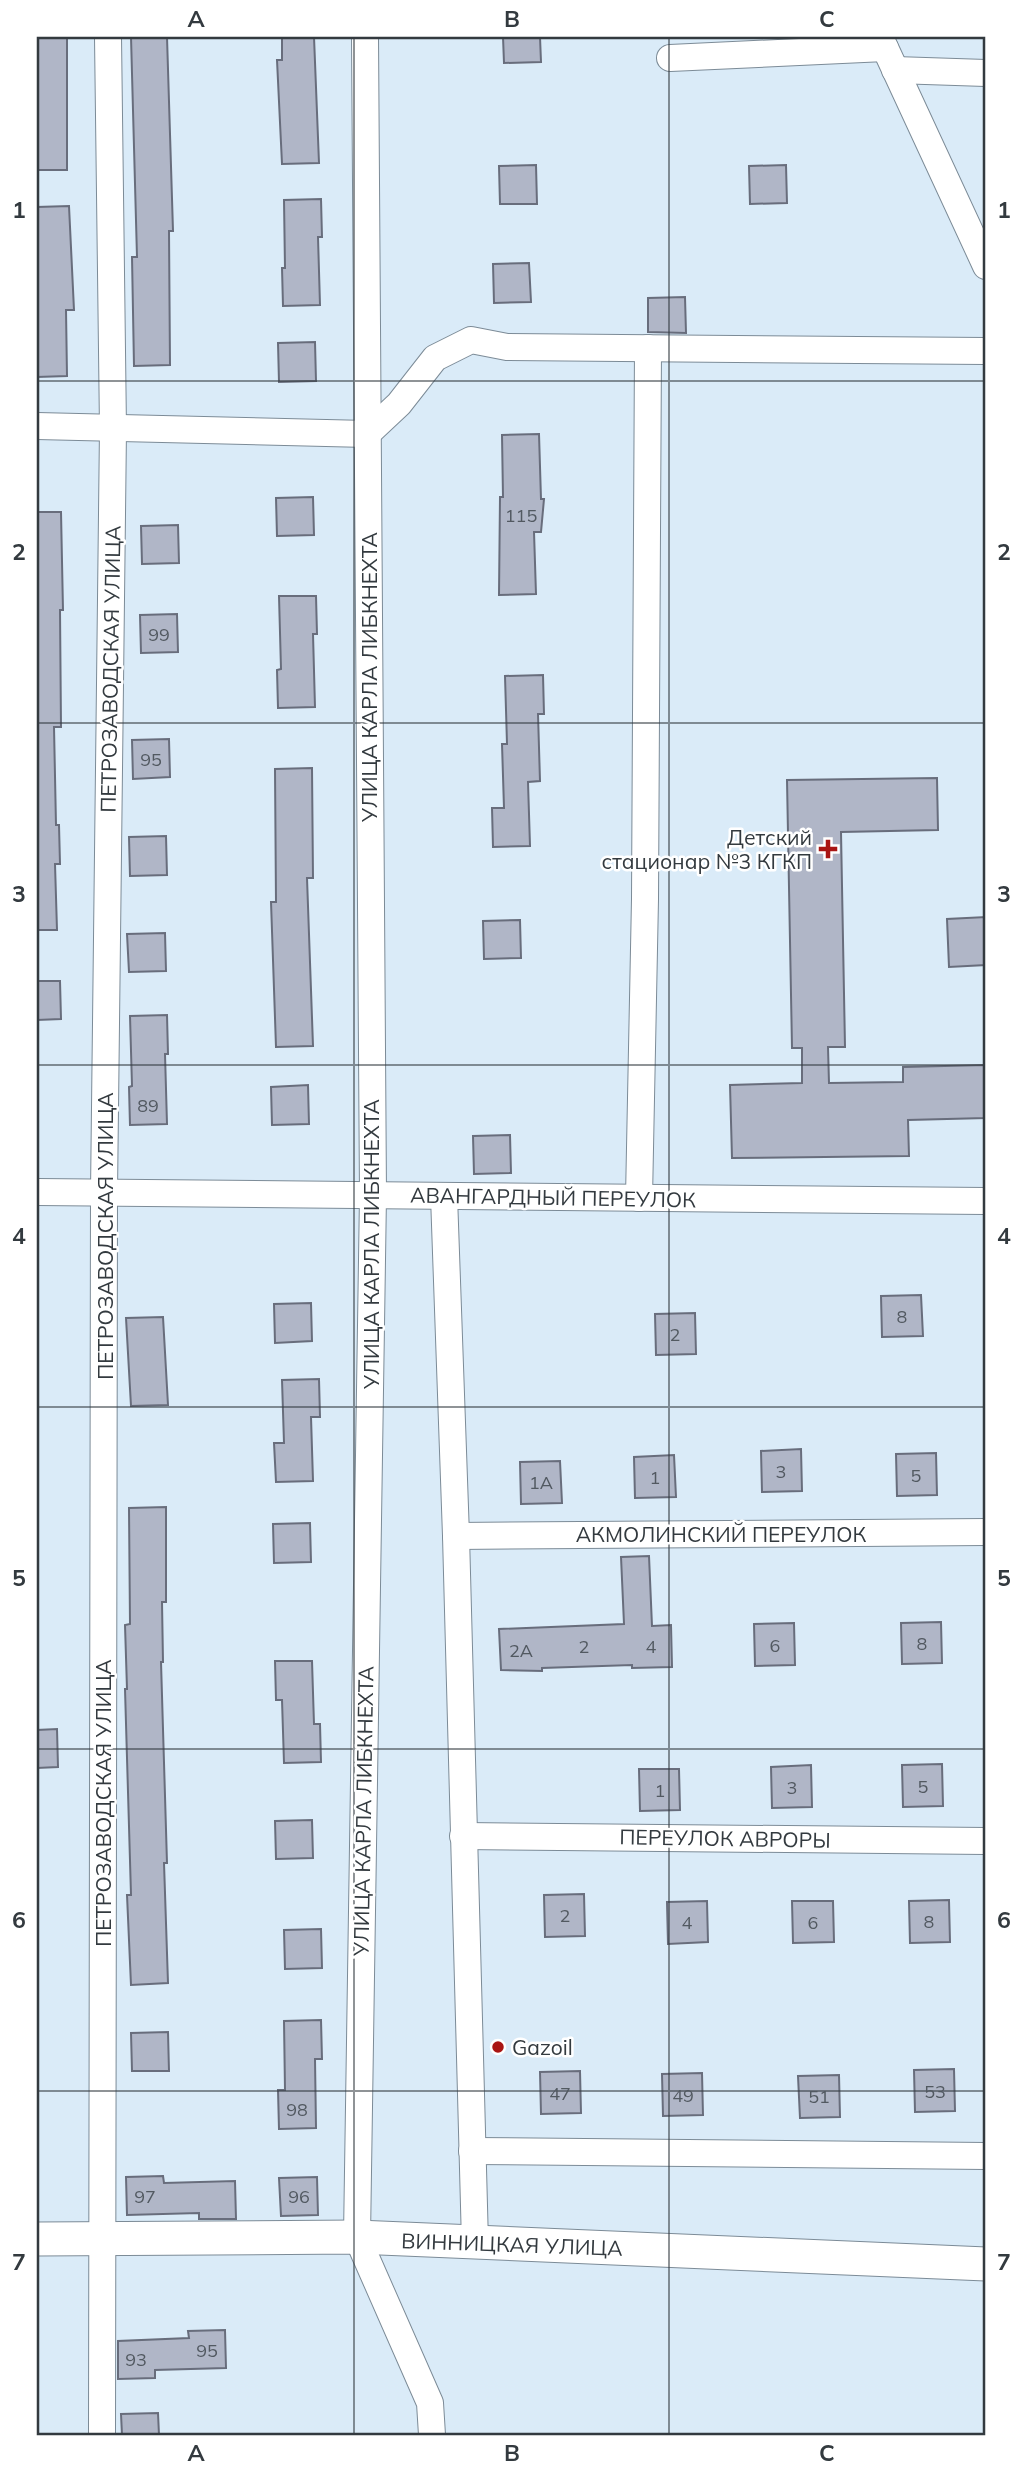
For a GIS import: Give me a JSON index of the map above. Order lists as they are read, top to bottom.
{
  "streets": {
    "main road": ["ВИННИЦКАЯ УЛИЦА"],
    "street": [
      "ПЕТРОЗАВОДСКАЯ УЛИЦА",
      "УЛИЦА КАРЛА ЛИБКНЕХТА",
      "АВАНГАРДНЫЙ ПЕРЕУЛОК",
      "АКМОЛИНСКИЙ ПЕРЕУЛОК",
      "ПЕРЕУЛОК АВРОРЫ"
    ]
  },
  "crossings": [
    ["ПЕТРОЗАВОДСКАЯ УЛИЦА", "АВАНГАРДНЫЙ ПЕРЕУЛОК"],
    ["ПЕТРОЗАВОДСКАЯ УЛИЦА", "ВИННИЦКАЯ УЛИЦА"],
    ["УЛИЦА КАРЛА ЛИБКНЕХТА", "АВАНГАРДНЫЙ ПЕРЕУЛОК"],
    ["УЛИЦА КАРЛА ЛИБКНЕХТА", "ВИННИЦКАЯ УЛИЦА"]
  ],
  "places": {
    "health": ["Детский стационар №3 КГКП"],
    "other": ["Gazoil"]
  },
  "house_numbers": [
    "115",
    "99",
    "95",
    "89",
    "8",
    "2",
    "3",
    "5",
    "1",
    "1А",
    "8",
    "6",
    "2",
    "4",
    "2А",
    "5",
    "3",
    "1",
    "2",
    "8",
    "4",
    "6",
    "53",
    "47",
    "49",
    "51",
    "98",
    "97",
    "96",
    "95",
    "93"
  ],
  "grid": {
    "columns": ["A", "B", "C"],
    "rows": [
      "1",
      "2",
      "3",
      "4",
      "5",
      "6",
      "7"
    ]
  }
}
